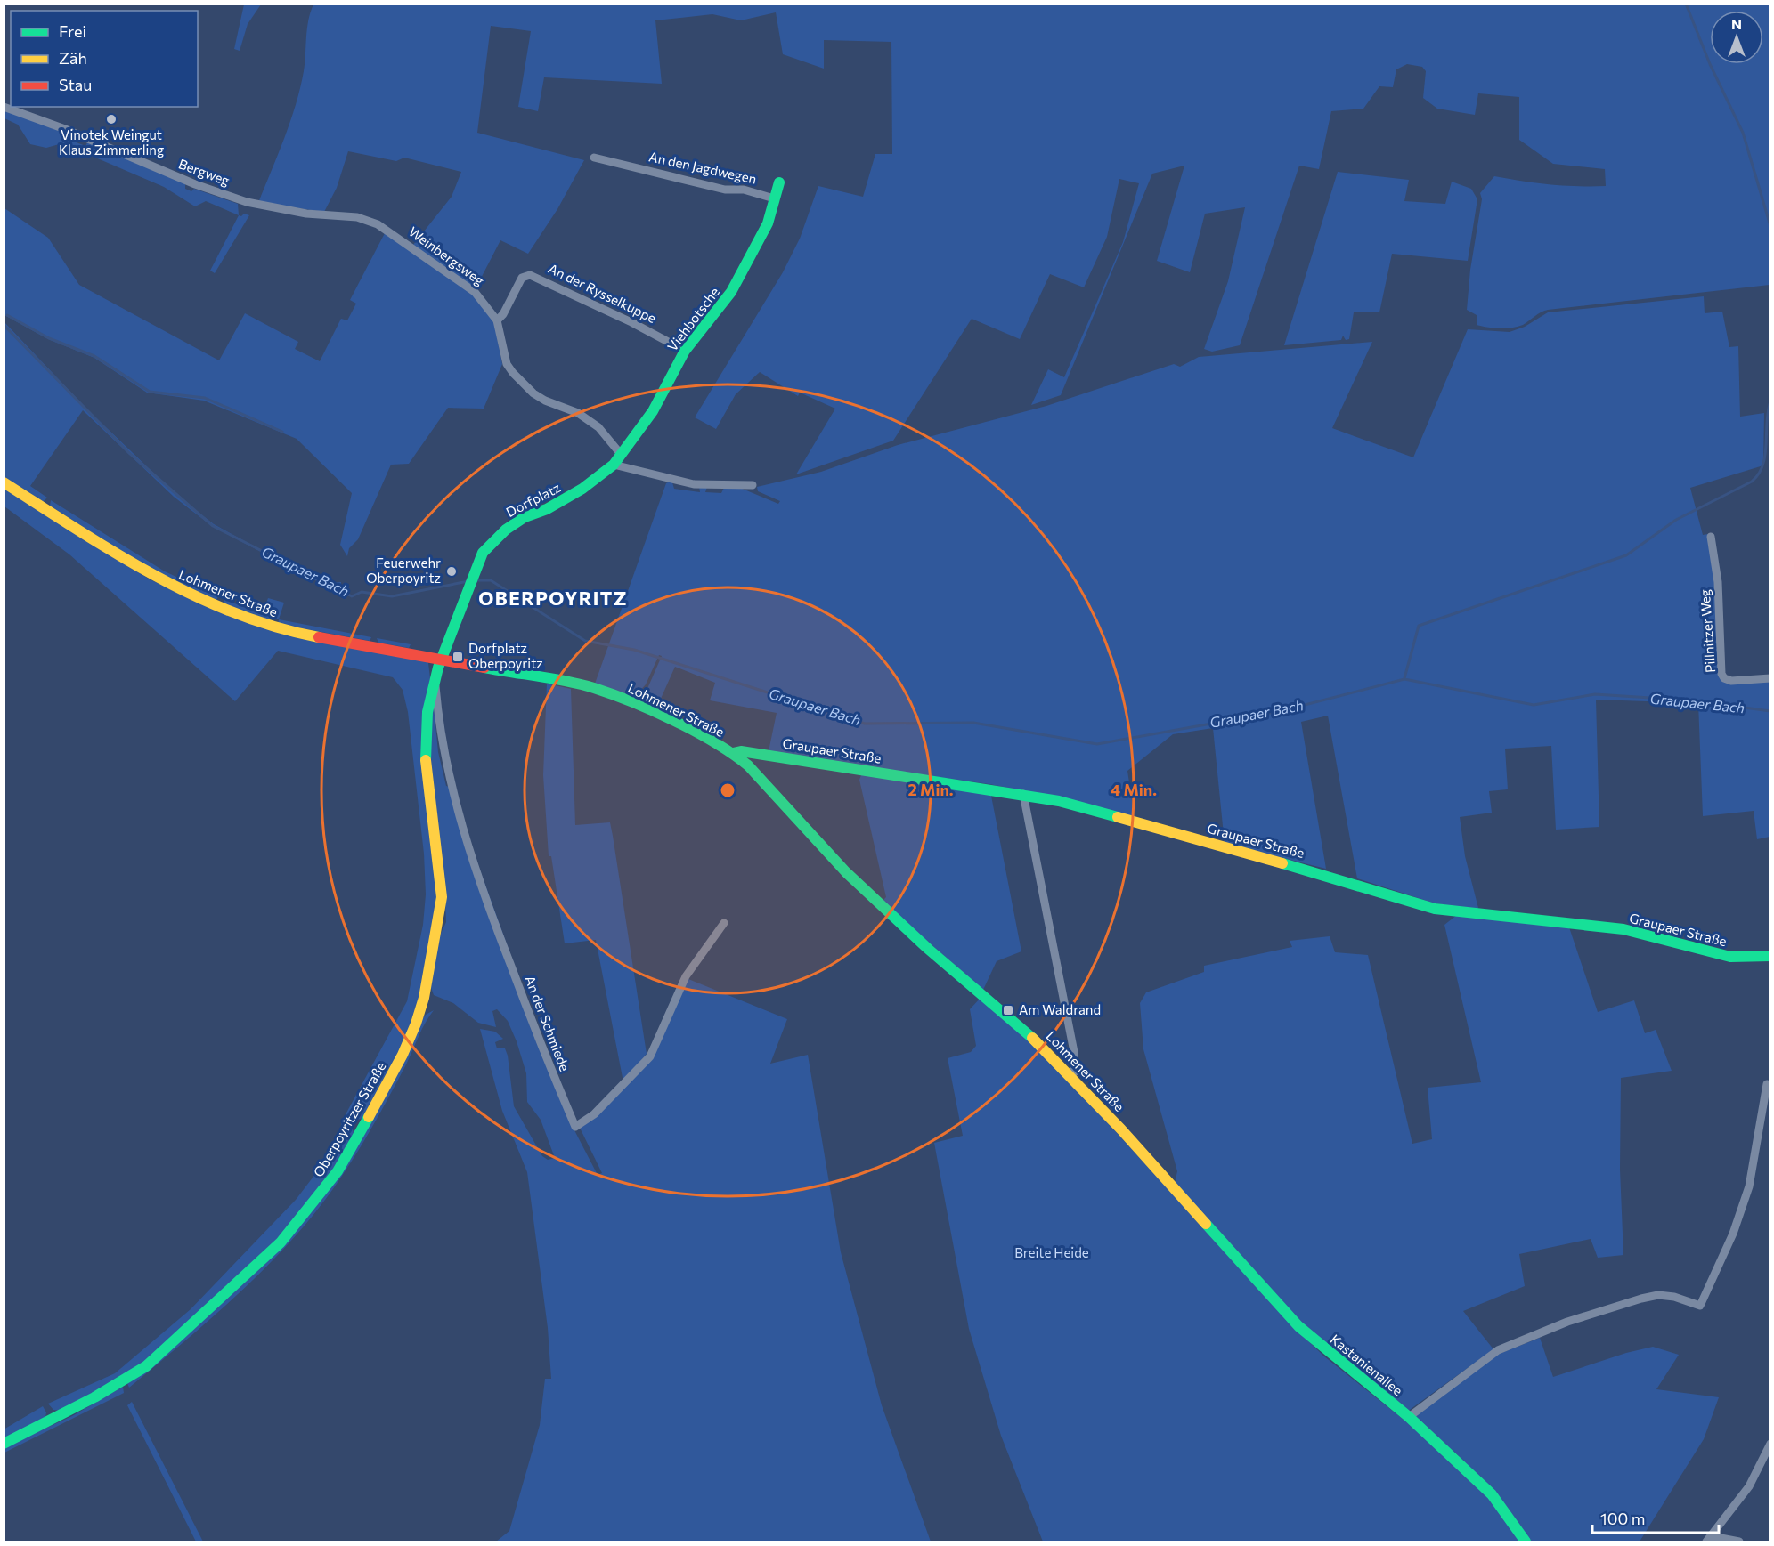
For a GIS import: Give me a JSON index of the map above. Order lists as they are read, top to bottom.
{
  "streets": {
    "street": [
      "An den Jagdwegen",
      "Bergweg",
      "Weinbergsweg",
      "An der Rysselkuppe",
      "Viehbotsche",
      "Dorfplatz",
      "Lohmener Straße",
      "Pillnitzer Weg",
      "Graupaer Straße",
      "An der Schmiede",
      "Oberpoyritzer Straße",
      "Kastanienallee"
    ]
  },
  "crossings": [
    ["An den Jagdwegen", "Viehbotsche"],
    ["Bergweg", "Weinbergsweg"],
    ["Weinbergsweg", "An der Rysselkuppe"],
    ["Weinbergsweg", "Viehbotsche"],
    ["An der Rysselkuppe", "Viehbotsche"],
    ["Viehbotsche", "Dorfplatz"],
    ["Dorfplatz", "Lohmener Straße"],
    ["Dorfplatz", "Oberpoyritzer Straße"],
    ["Lohmener Straße", "Graupaer Straße"],
    ["Lohmener Straße", "Oberpoyritzer Straße"],
    ["Lohmener Straße", "Kastanienallee"],
    ["An der Schmiede", "Oberpoyritzer Straße"]
  ],
  "districts": ["OBERPOYRITZ"],
  "water": ["Graupaer Bach"],
  "parks": ["Breite Heide"],
  "places": {
    "other": ["Vinotek Weingut Klaus Zimmerling", "Feuerwehr Oberpoyritz"],
    "transit": ["Dorfplatz Oberpoyritz", "Am Waldrand"]
  },
  "legend": ["Frei", "Zäh", "Stau"],
  "scale_bar": "100 m",
  "north": "top",
  "rings": ["2 Min.", "4 Min."]
}
